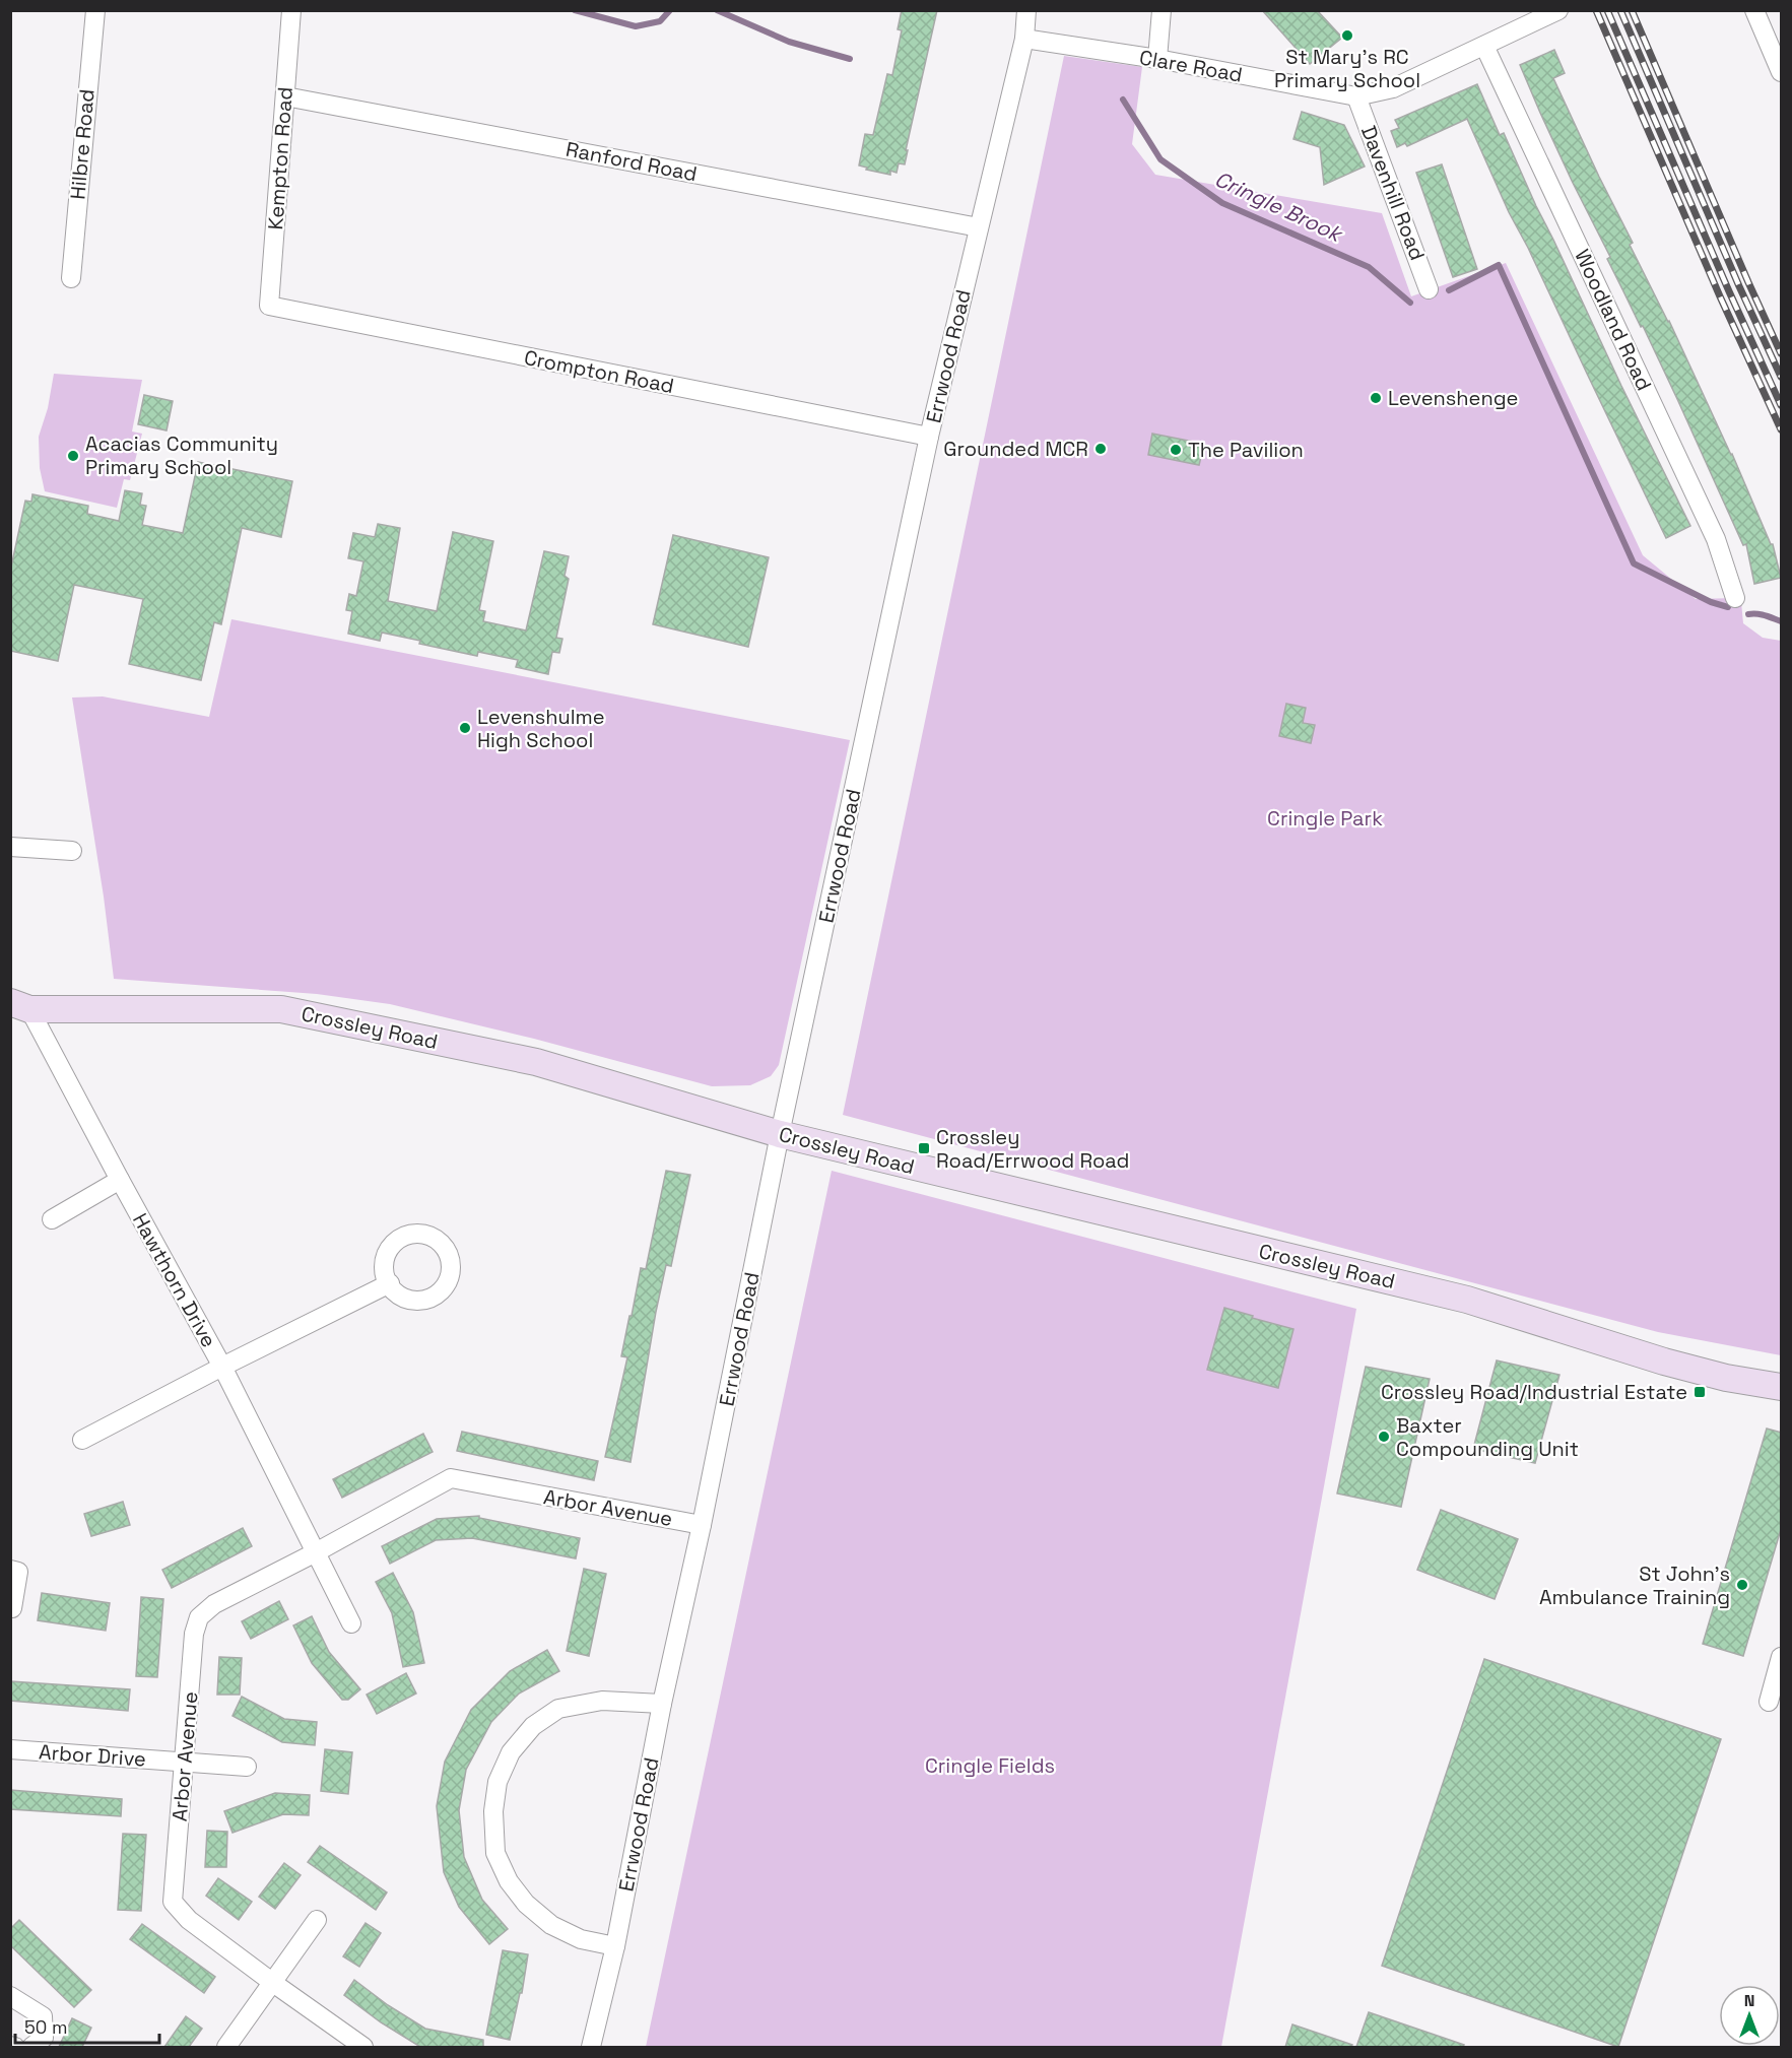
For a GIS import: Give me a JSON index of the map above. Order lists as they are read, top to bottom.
{
  "streets": {
    "street": [
      "Clare Road",
      "Hilbre Road",
      "Kempton Road",
      "Ranford Road",
      "Davenhill Road",
      "Woodland Road",
      "Errwood Road",
      "Crompton Road",
      "Crossley Road",
      "Hawthorn Drive",
      "Arbor Avenue",
      "Arbor Drive"
    ]
  },
  "crossings": [
    ["Clare Road", "Davenhill Road"],
    ["Clare Road", "Woodland Road"],
    ["Clare Road", "Errwood Road"],
    ["Kempton Road", "Ranford Road"],
    ["Kempton Road", "Crompton Road"],
    ["Ranford Road", "Errwood Road"],
    ["Errwood Road", "Crompton Road"],
    ["Errwood Road", "Crossley Road"],
    ["Errwood Road", "Arbor Avenue"],
    ["Crossley Road", "Hawthorn Drive"],
    ["Hawthorn Drive", "Arbor Avenue"],
    ["Arbor Avenue", "Arbor Drive"]
  ],
  "water": ["Cringle Brook"],
  "parks": ["Cringle Park", "Cringle Fields"],
  "places": {
    "other": [
      "St Mary's RC Primary School",
      "Levenshenge",
      "Grounded MCR",
      "The Pavilion",
      "Acacias Community Primary School",
      "Levenshulme High School",
      "Baxter Compounding Unit",
      "St John's Ambulance Training"
    ],
    "transit": ["Crossley Road/Errwood Road", "Crossley Road/Industrial Estate"]
  },
  "scale_bar": "50 m",
  "north": "top"
}
